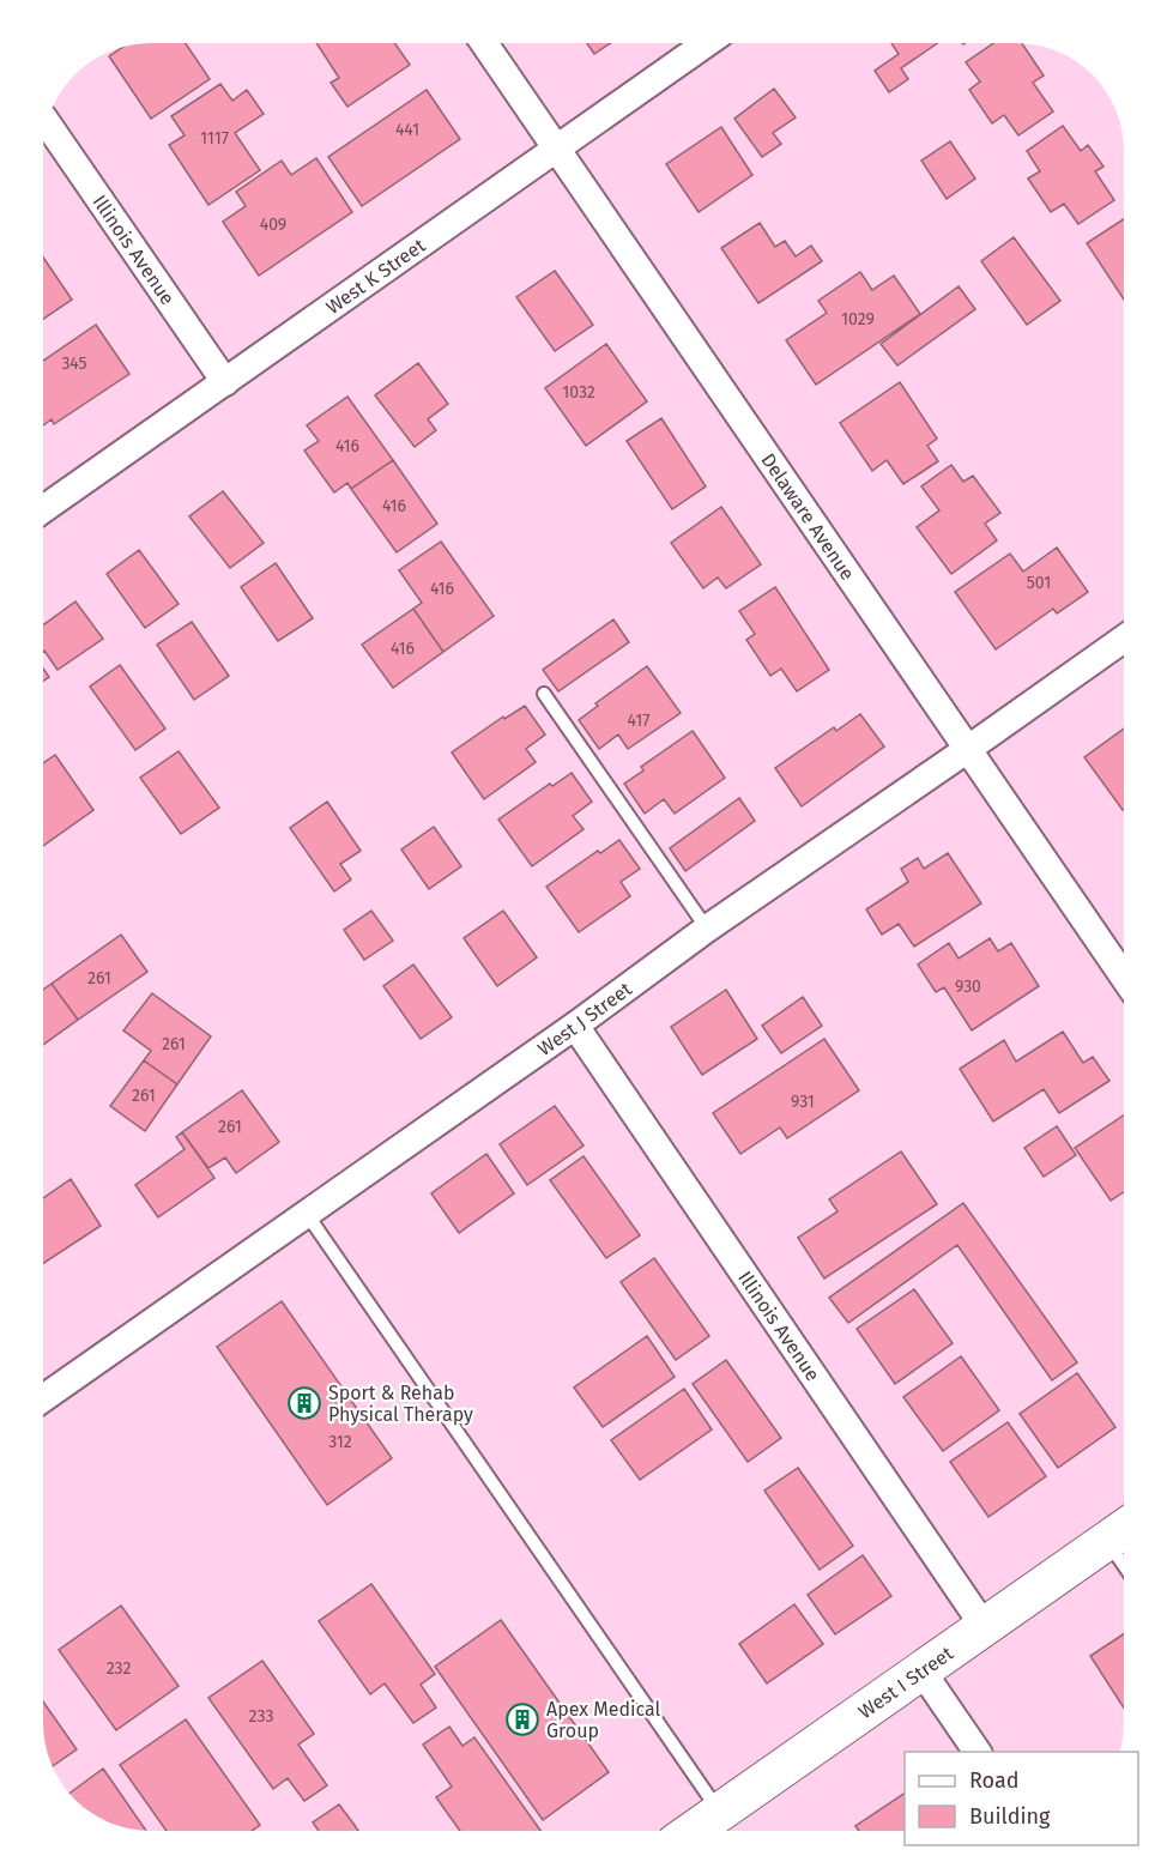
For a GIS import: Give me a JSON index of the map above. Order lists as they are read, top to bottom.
{
  "streets": {
    "street": [
      "Illinois Avenue",
      "West K Street",
      "Delaware Avenue",
      "West J Street",
      "West I Street"
    ]
  },
  "crossings": [
    ["Illinois Avenue", "West K Street"],
    ["Illinois Avenue", "West J Street"],
    ["Illinois Avenue", "West I Street"],
    ["West K Street", "Delaware Avenue"],
    ["Delaware Avenue", "West J Street"]
  ],
  "places": {
    "building": ["Sport & Rehab Physical Therapy", "Apex Medical Group"]
  },
  "house_numbers": [
    "441",
    "1117",
    "409",
    "1029",
    "345",
    "1032",
    "416",
    "416",
    "501",
    "416",
    "416",
    "417",
    "261",
    "930",
    "261",
    "261",
    "931",
    "261",
    "312",
    "232",
    "233"
  ],
  "legend": ["Road", "Building"]
}
